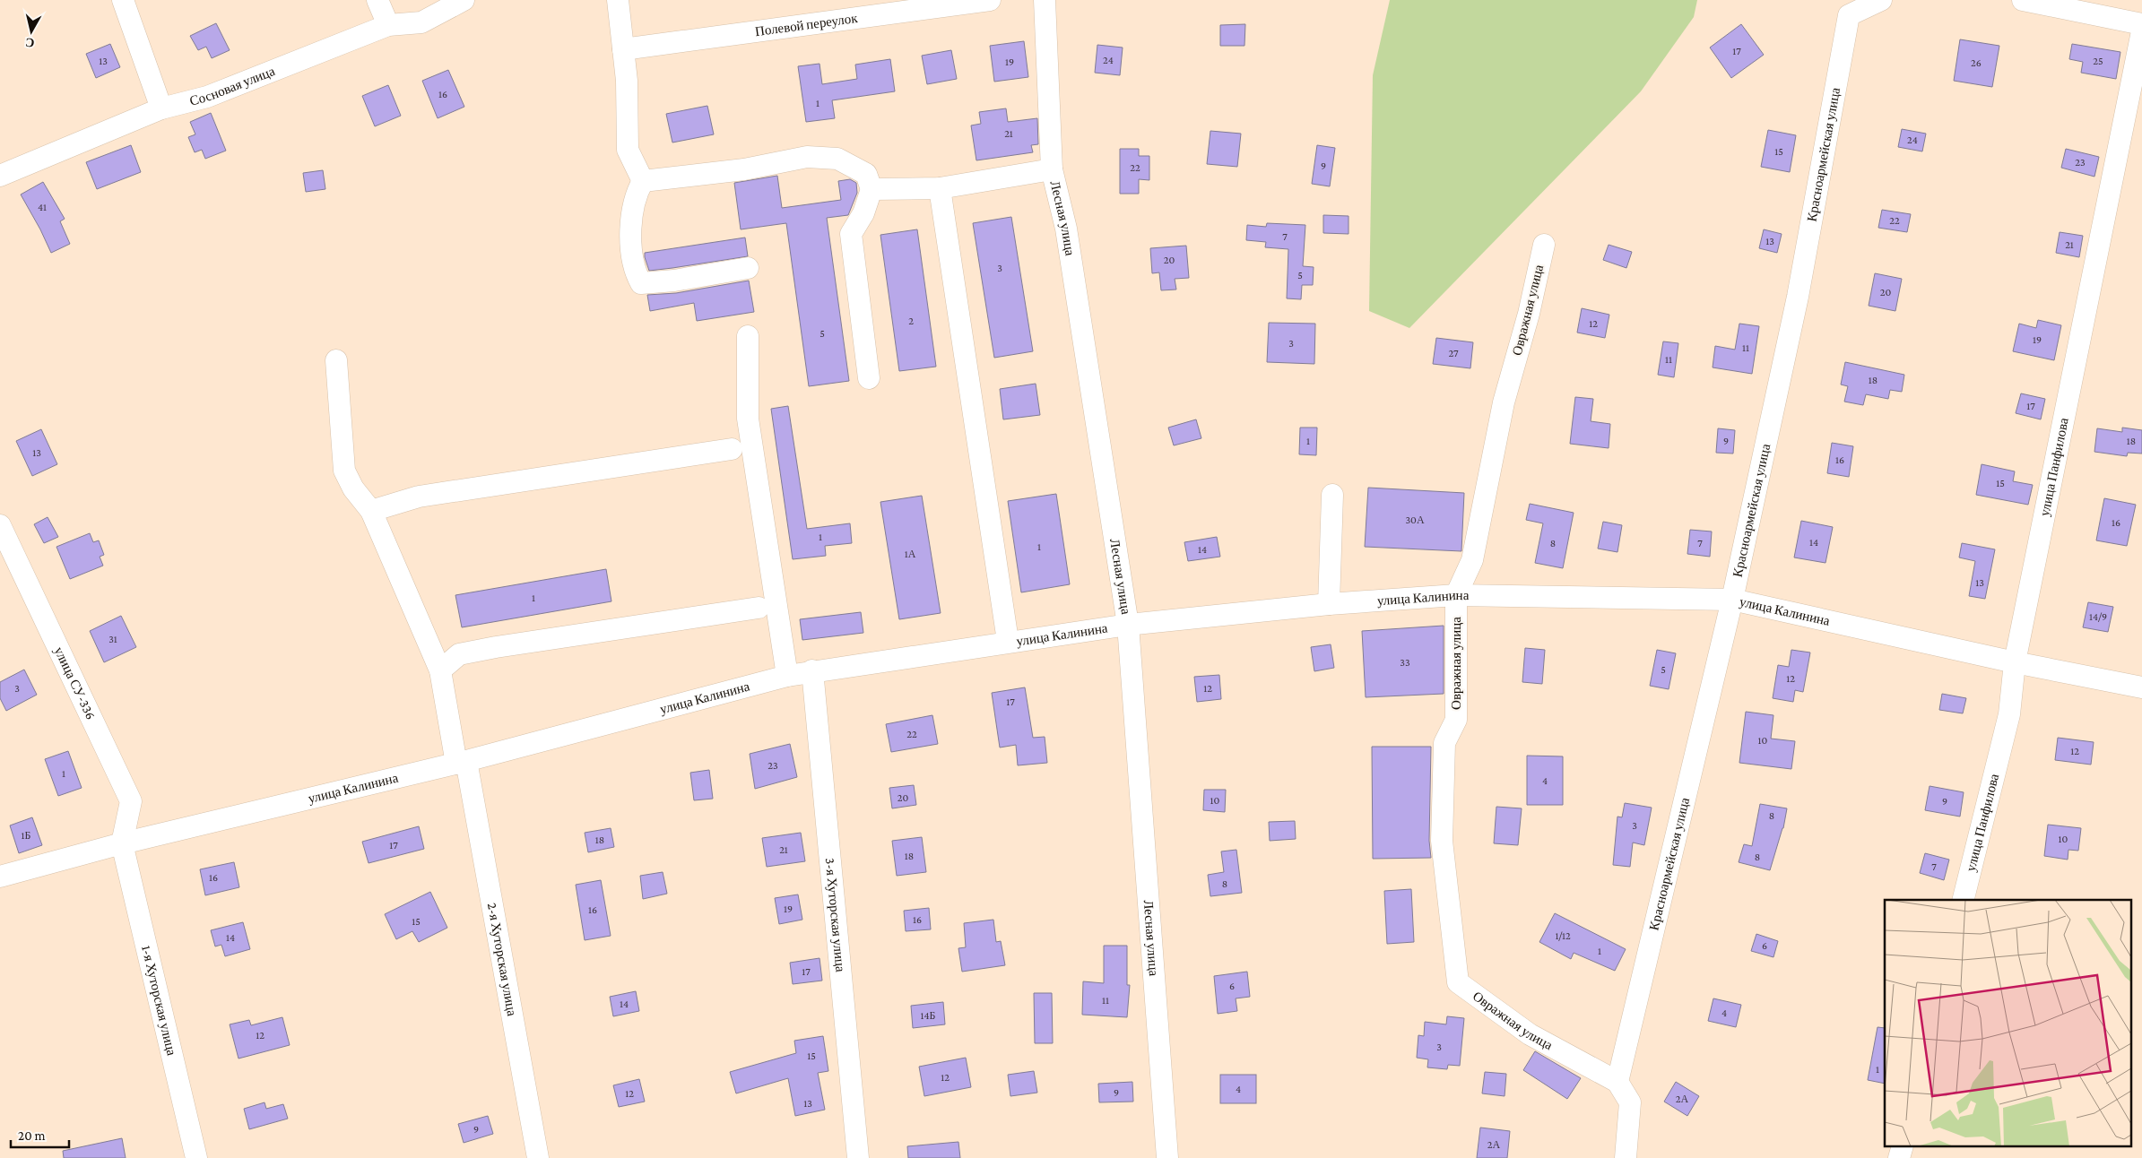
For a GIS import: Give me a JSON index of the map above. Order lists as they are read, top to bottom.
{
  "streets": {
    "street": [
      "Полевой переулок",
      "Сосновая улица",
      "Красноармейская улица",
      "Лесная улица",
      "Овражная улица",
      "улица Панфилова",
      "улица Калинина",
      "улица СУ-336",
      "3-я Хуторская улица",
      "2-я Хуторская улица",
      "1-я Хуторская улица"
    ]
  },
  "crossings": [
    ["Красноармейская улица", "Овражная улица"],
    ["Красноармейская улица", "улица Калинина"],
    ["Лесная улица", "улица Калинина"],
    ["Овражная улица", "улица Калинина"],
    ["улица Панфилова", "улица Калинина"],
    ["улица Калинина", "улица СУ-336"],
    ["улица Калинина", "3-я Хуторская улица"],
    ["улица Калинина", "2-я Хуторская улица"],
    ["улица Калинина", "1-я Хуторская улица"],
    ["улица СУ-336", "1-я Хуторская улица"]
  ],
  "house_numbers": [
    "17",
    "24",
    "13",
    "25",
    "19",
    "26",
    "16",
    "1",
    "21",
    "24",
    "15",
    "23",
    "9",
    "22",
    "41",
    "22",
    "7",
    "13",
    "21",
    "20",
    "3",
    "5",
    "20",
    "2",
    "12",
    "5",
    "19",
    "3",
    "11",
    "27",
    "11",
    "18",
    "17",
    "1",
    "9",
    "18",
    "13",
    "16",
    "15",
    "30А",
    "16",
    "1",
    "14",
    "8",
    "7",
    "1",
    "14",
    "1А",
    "13",
    "1",
    "14/9",
    "31",
    "33",
    "5",
    "12",
    "3",
    "12",
    "17",
    "22",
    "10",
    "12",
    "23",
    "1",
    "4",
    "20",
    "10",
    "9",
    "8",
    "3",
    "1Б",
    "10",
    "18",
    "17",
    "21",
    "18",
    "8",
    "7",
    "16",
    "8",
    "19",
    "16",
    "16",
    "15",
    "1/12",
    "14",
    "6",
    "1",
    "17",
    "6",
    "11",
    "14",
    "4",
    "14Б",
    "12",
    "3",
    "15",
    "1",
    "12",
    "4",
    "9",
    "12",
    "2А",
    "13",
    "9",
    "2А"
  ],
  "scale_bar": "20 m",
  "north": "bottom"
}
